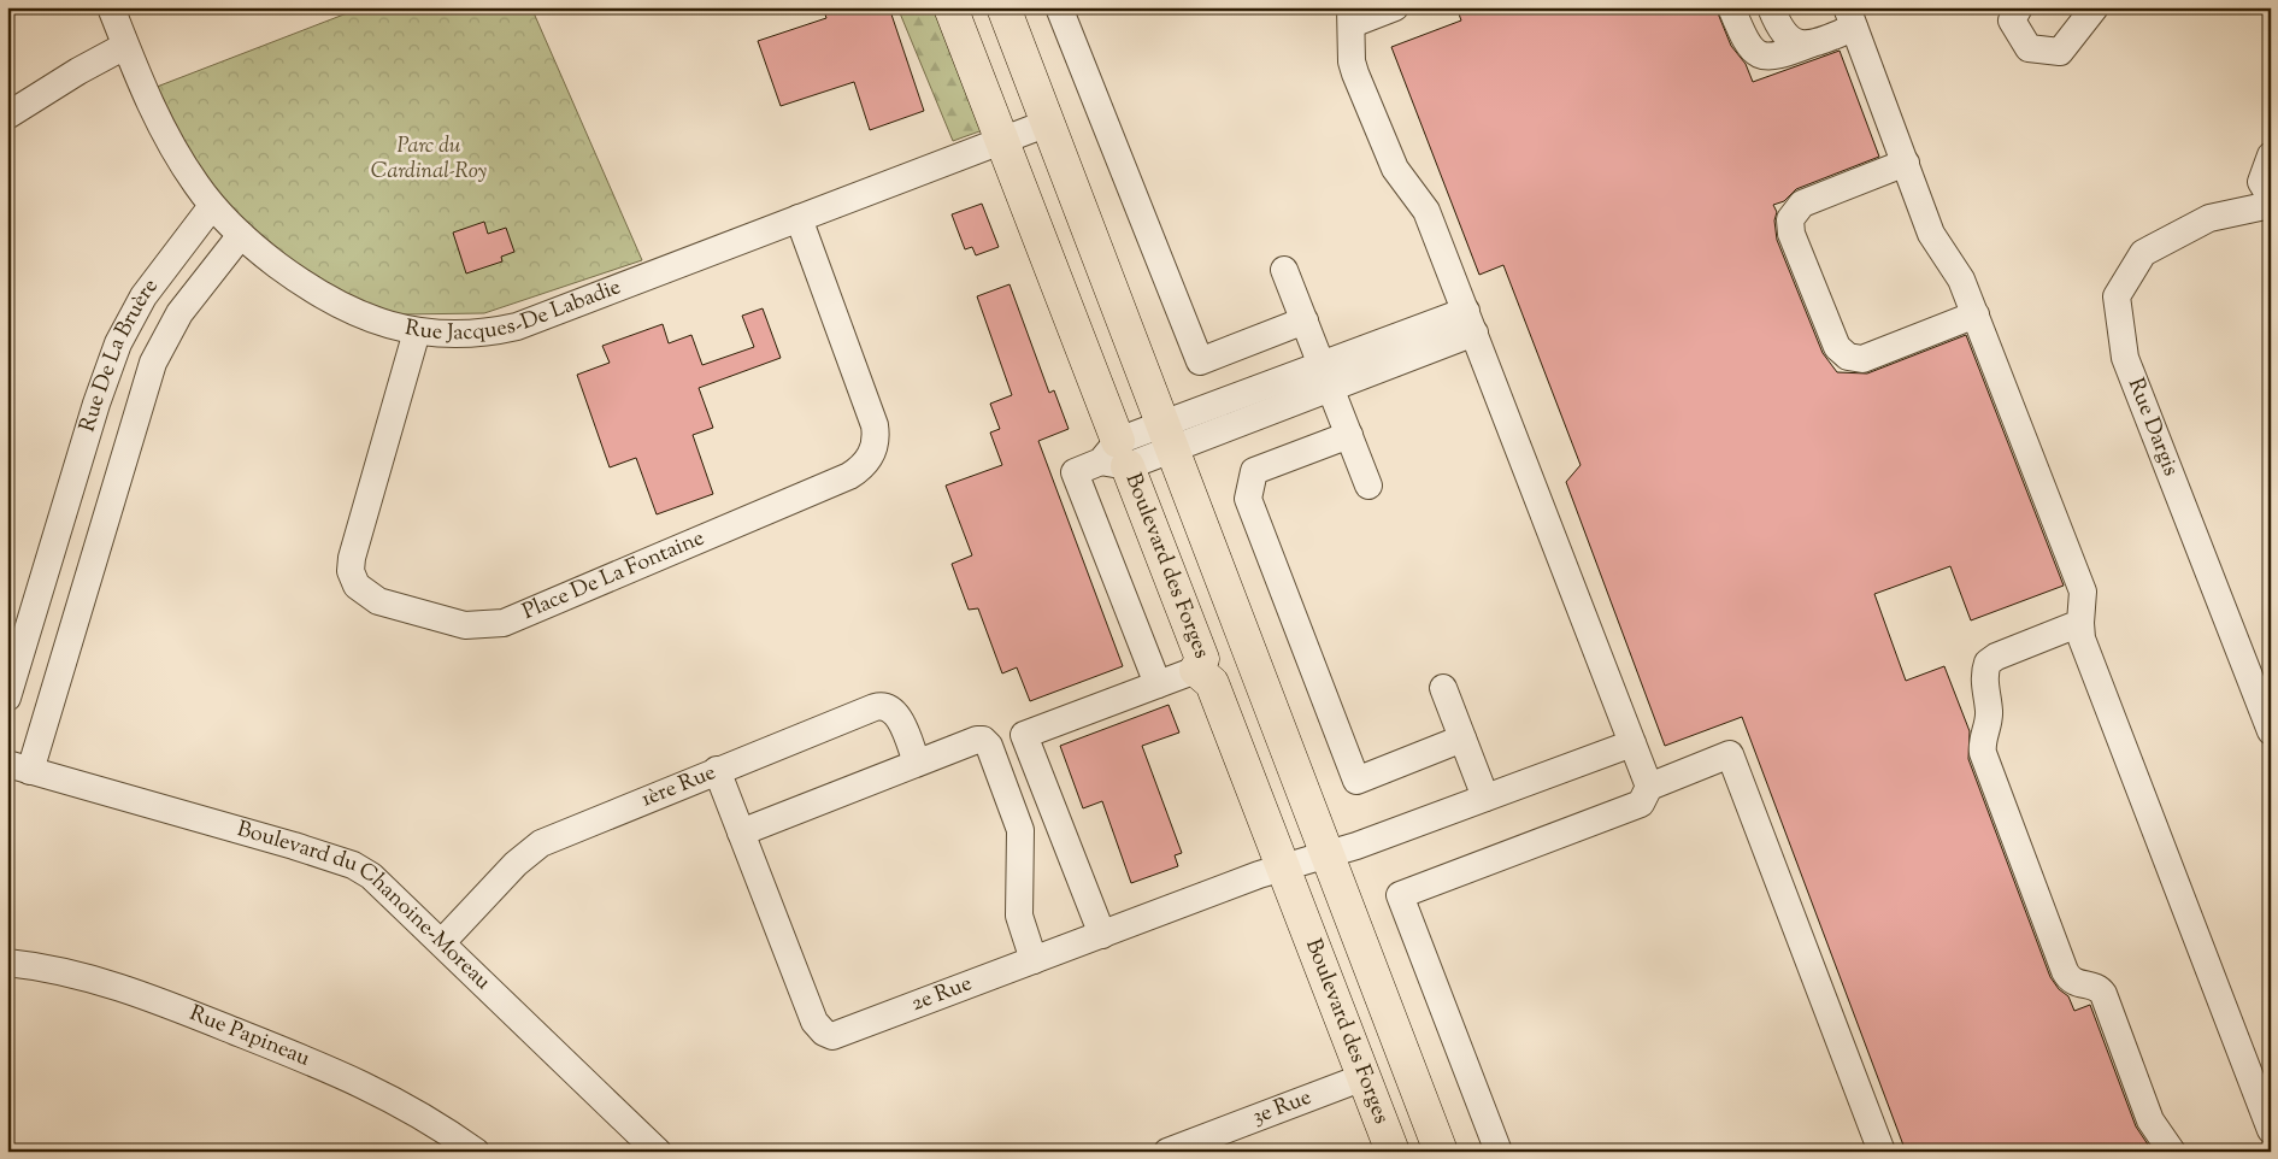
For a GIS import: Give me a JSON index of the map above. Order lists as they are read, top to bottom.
{
  "streets": {
    "main road": ["Boulevard des Forges"],
    "street": [
      "Rue Jacques-De Labadie",
      "Rue De La Bruère",
      "Rue Dargis",
      "Place De La Fontaine",
      "1ère Rue",
      "Boulevard du Chanoine-Moreau",
      "2e Rue",
      "Rue Papineau",
      "3e Rue"
    ]
  },
  "crossings": [
    ["Rue Jacques-De Labadie", "Rue De La Bruère"],
    ["Rue Jacques-De Labadie", "Boulevard des Forges"],
    ["Rue Jacques-De Labadie", "Place De La Fontaine"],
    ["Rue De La Bruère", "Boulevard du Chanoine-Moreau"],
    ["Boulevard des Forges", "2e Rue"],
    ["Boulevard des Forges", "3e Rue"],
    ["1ère Rue", "Boulevard du Chanoine-Moreau"],
    ["1ère Rue", "2e Rue"]
  ],
  "parks": ["Parc du Cardinal-Roy"]
}
